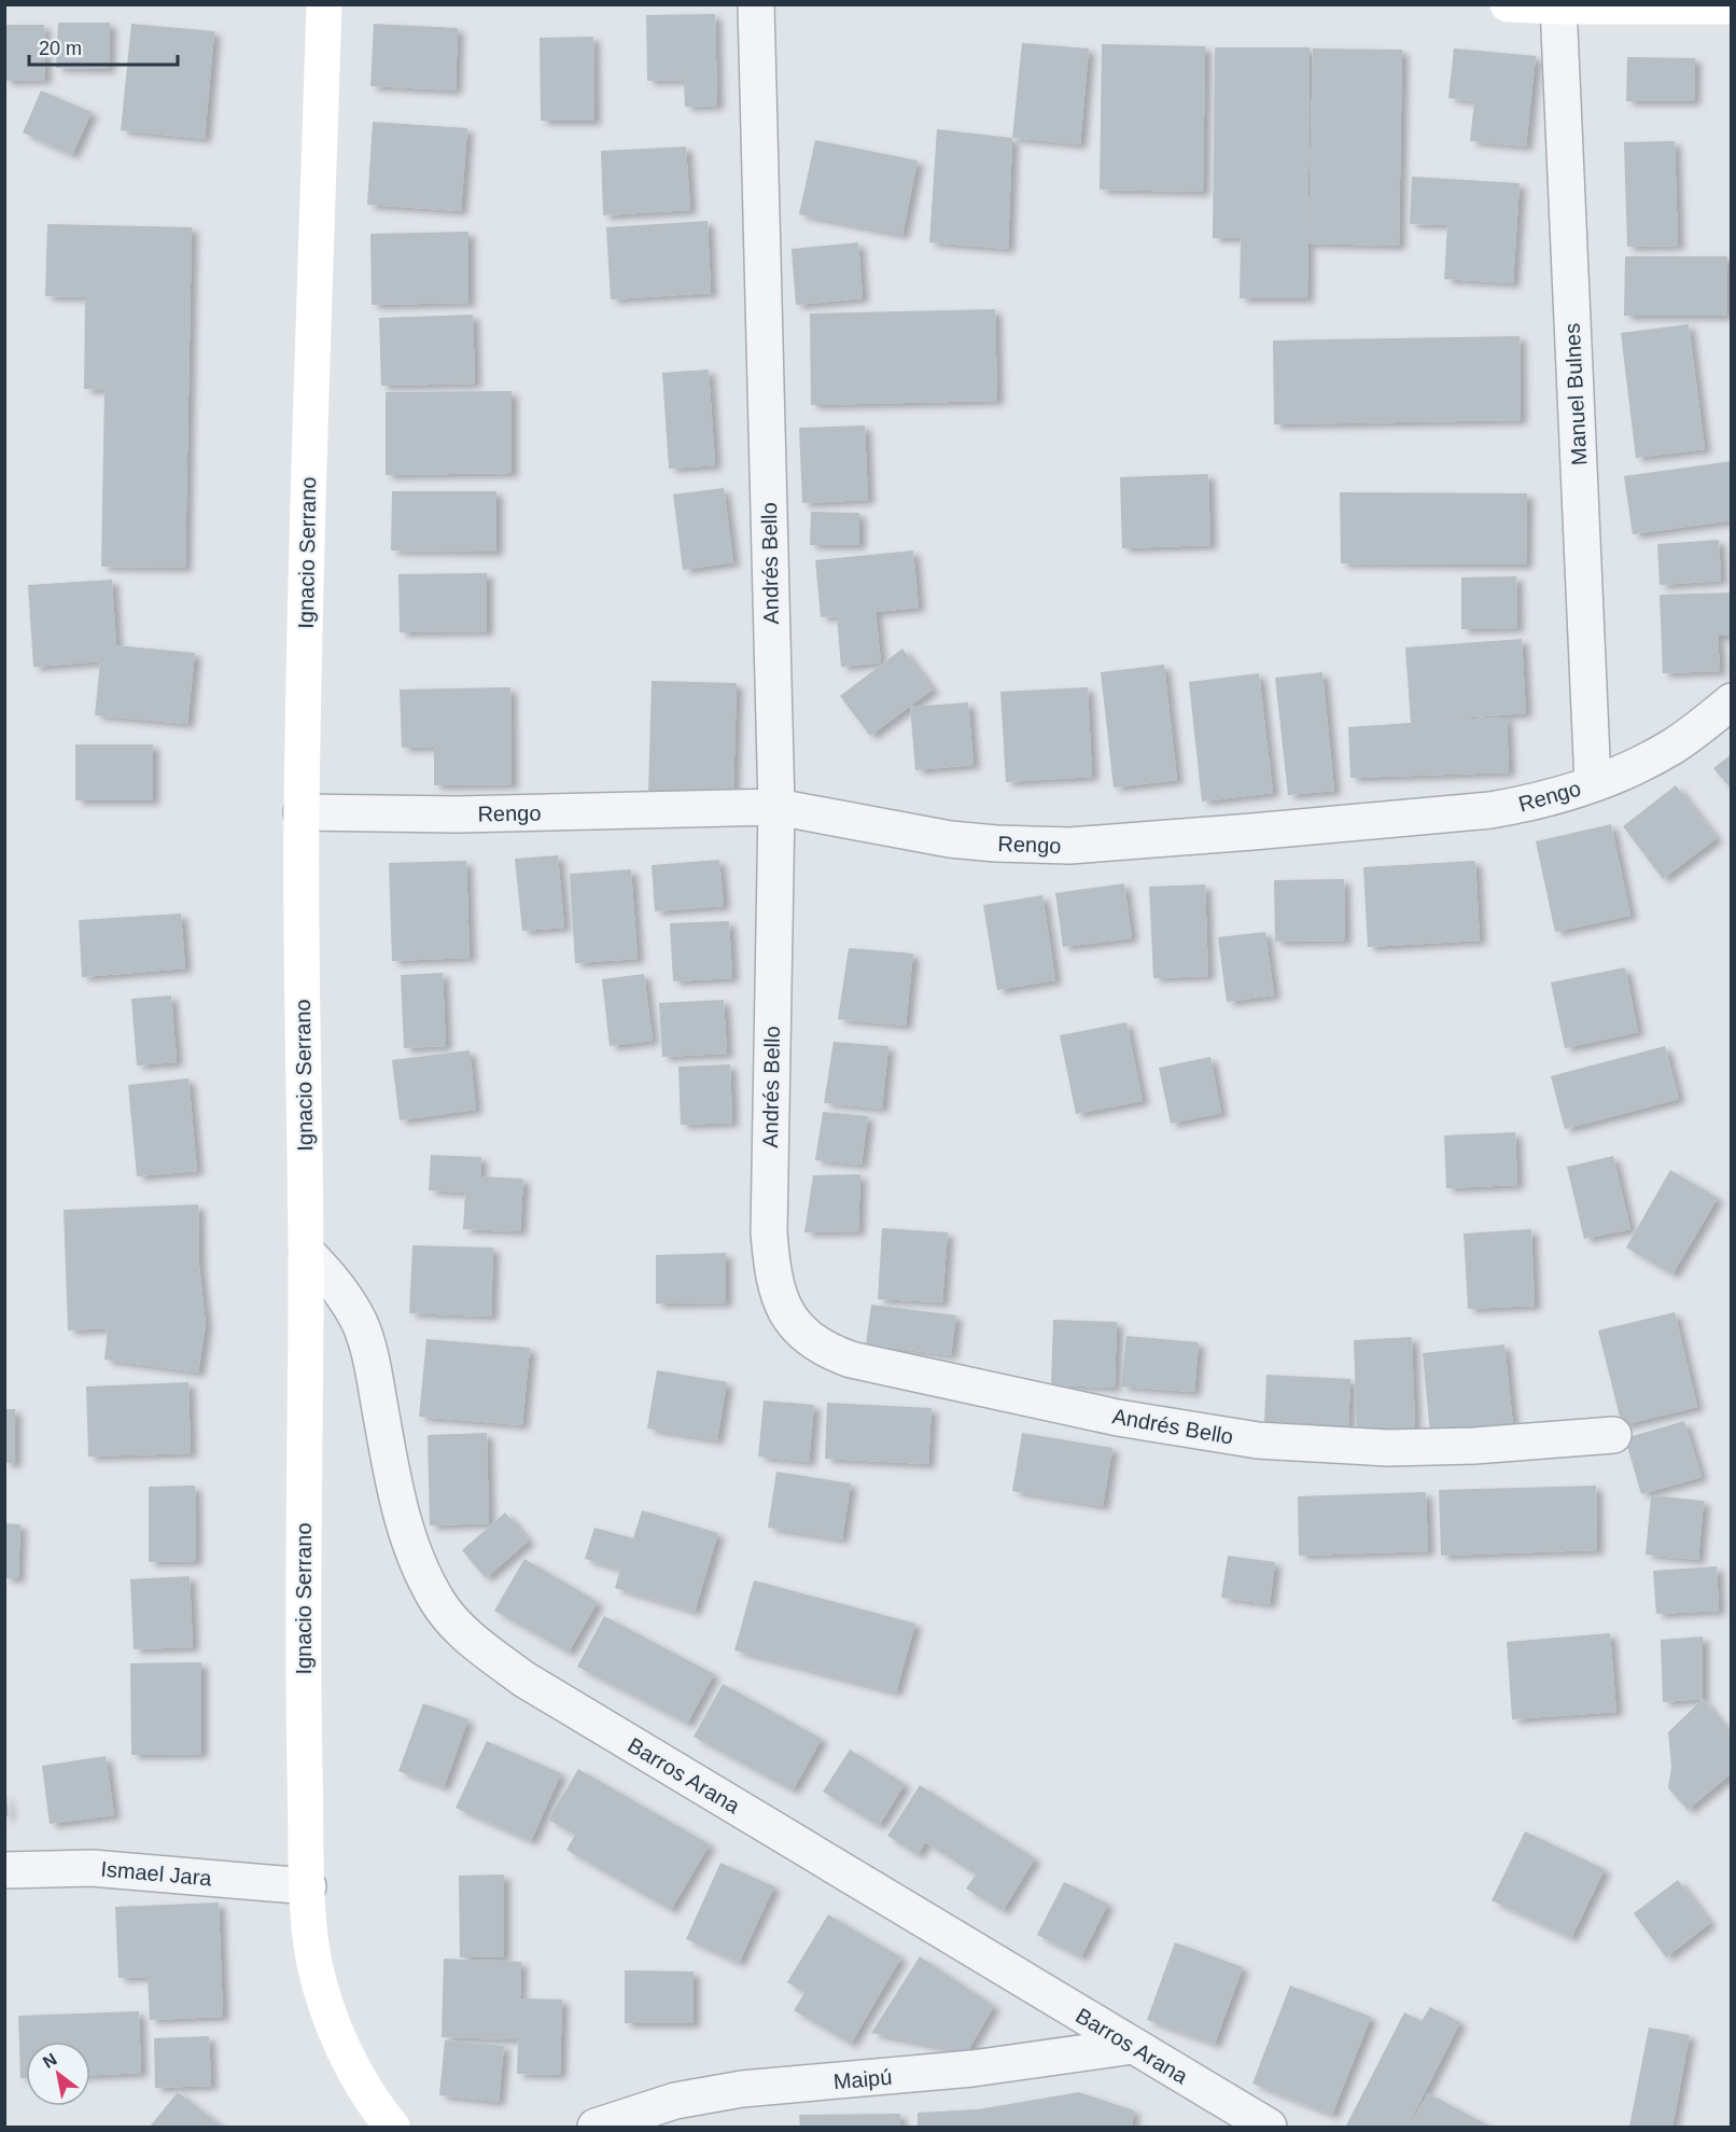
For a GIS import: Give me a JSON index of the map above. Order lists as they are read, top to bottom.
{
  "streets": {
    "street": [
      "Manuel Bulnes",
      "Ignacio Serrano",
      "Andrés Bello",
      "Rengo",
      "Barros Arana",
      "Ismael Jara",
      "Maipú"
    ]
  },
  "crossings": [
    ["Manuel Bulnes", "Rengo"],
    ["Ignacio Serrano", "Rengo"],
    ["Ignacio Serrano", "Barros Arana"],
    ["Ignacio Serrano", "Ismael Jara"],
    ["Andrés Bello", "Rengo"],
    ["Barros Arana", "Maipú"]
  ],
  "scale_bar": "20 m",
  "north": "top left"
}
